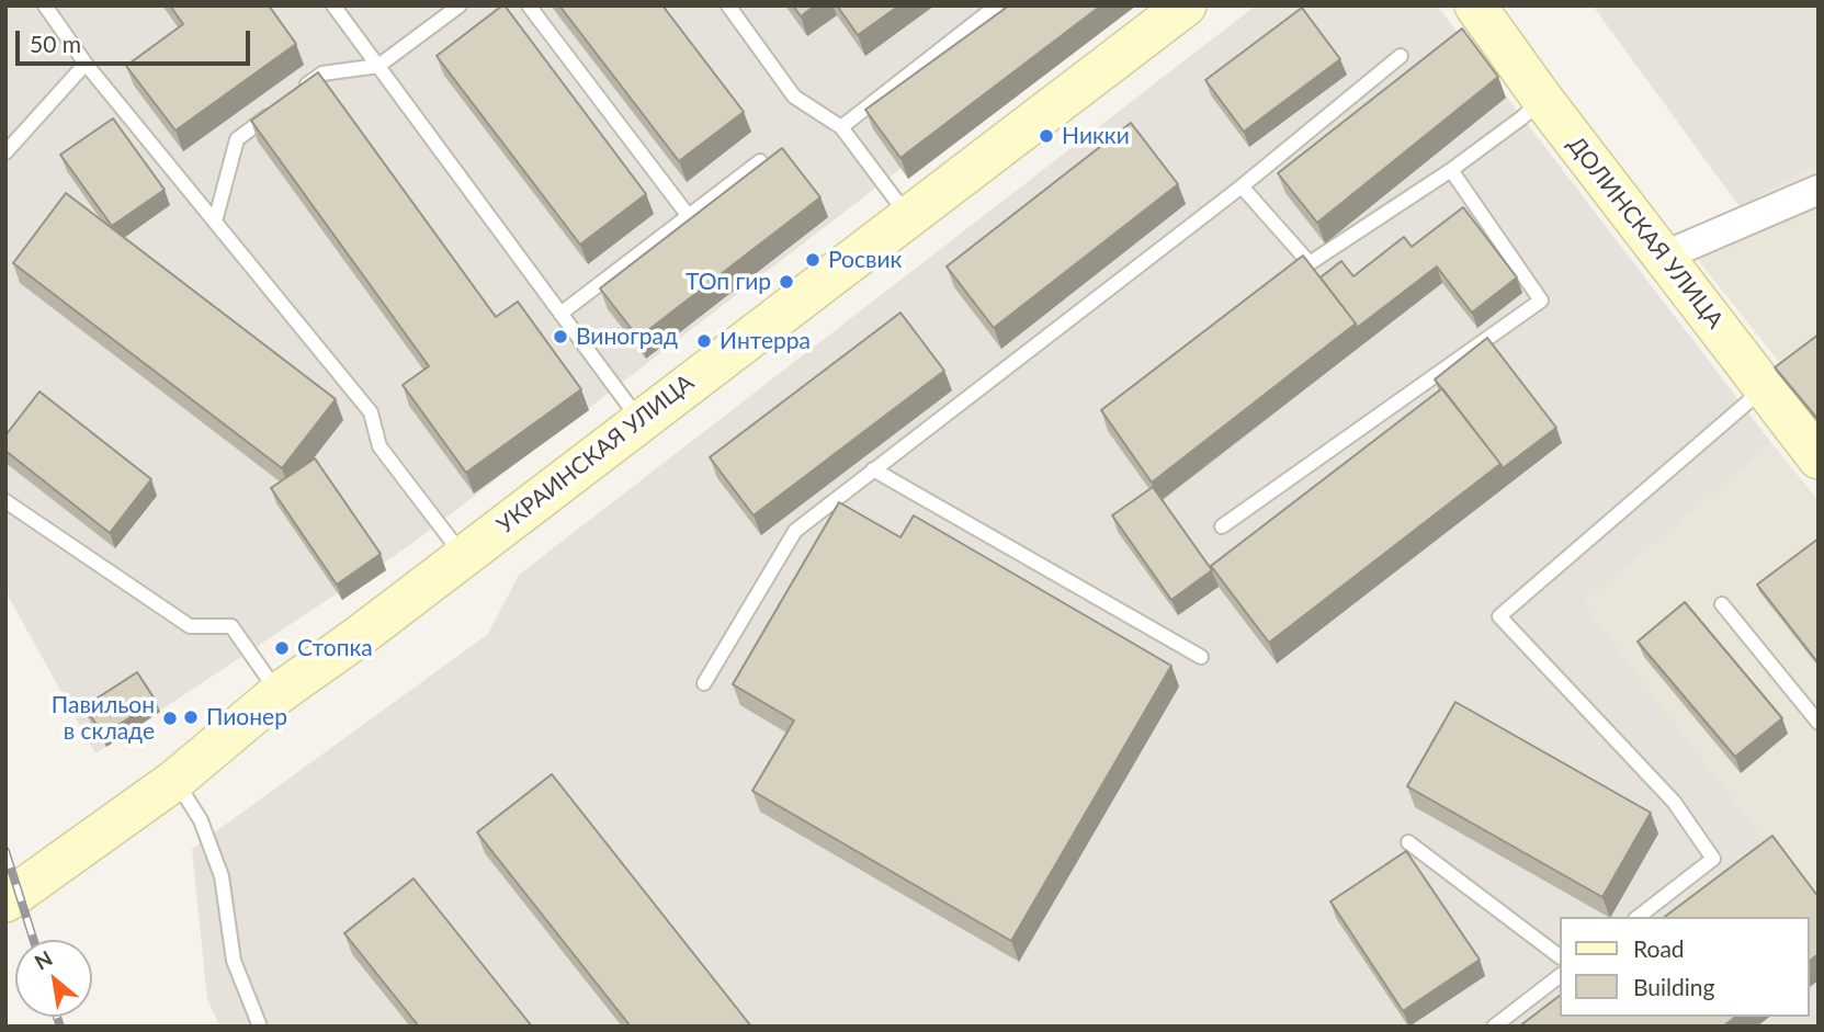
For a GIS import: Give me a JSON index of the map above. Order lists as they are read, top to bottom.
{
  "streets": {
    "main road": ["ДОЛИНСКАЯ УЛИЦА", "УКРАИНСКАЯ УЛИЦА"]
  },
  "places": [
    "Никки",
    "Росвик",
    "ТОп гир",
    "Виноград",
    "Интерра",
    "Стопка",
    "Пионер",
    "Павильон в складе"
  ],
  "legend": ["Road", "Building"],
  "scale_bar": "50 m",
  "north": "top left"
}
